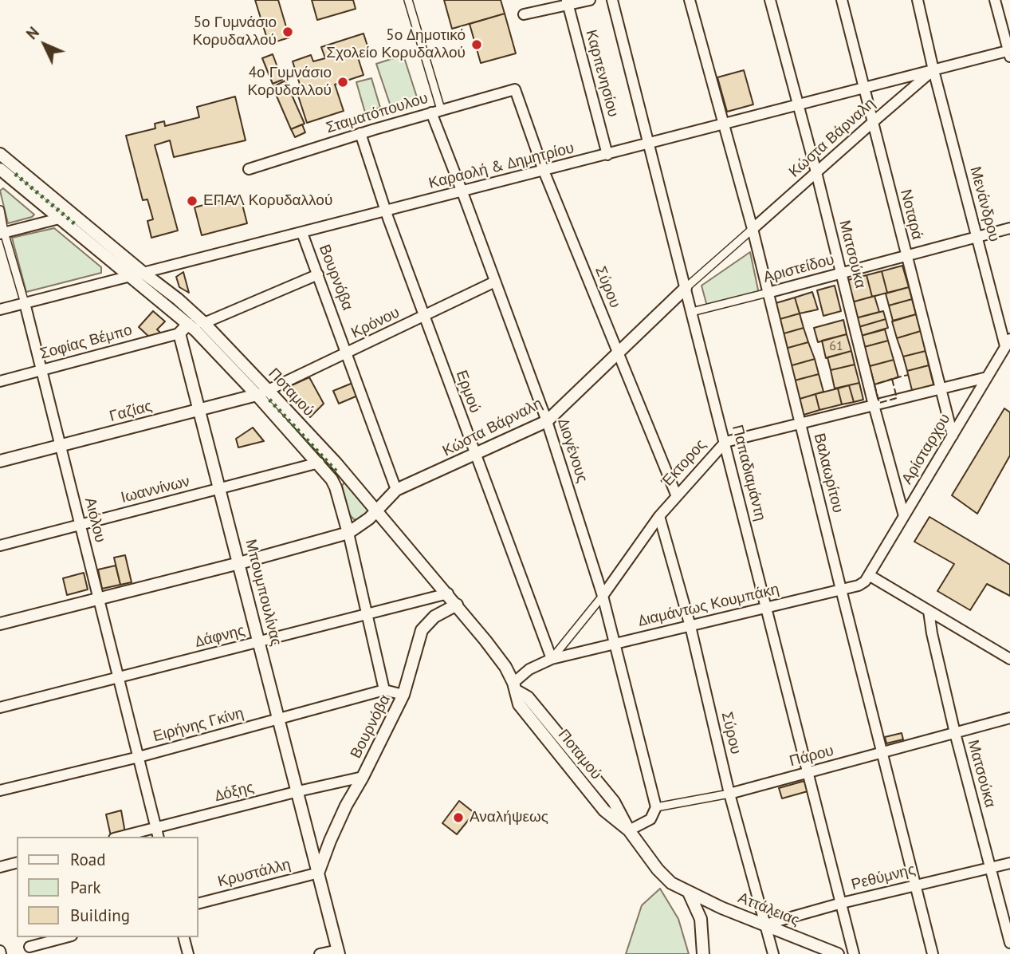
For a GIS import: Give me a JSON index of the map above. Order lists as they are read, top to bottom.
{
  "streets": {
    "street": [
      "Καρπενησίου",
      "Σταματόπουλου",
      "Κώστα Βάρναλη",
      "Καραολή & Δημητρίου",
      "Μενάνδρου",
      "Νοταρά",
      "Ματσούκα",
      "Αριστείδου",
      "Βουρνόβα",
      "Σύρου",
      "Κρόνου",
      "Σοφίας Βέμπο",
      "Ερμού",
      "Ποταμού",
      "Γαζίας",
      "Αρίσταρχου",
      "Διογένους",
      "Έκτορος",
      "Παπαδιαμάντη",
      "Βαλαωρίτου",
      "Ιωαννίνων",
      "Αιόλου",
      "Μπουμπουλίνας",
      "Διαμάντως Κουμπάκη",
      "Δάφνης",
      "Ειρήνης Γκίνη",
      "Πάρου",
      "Δόξης",
      "Κρυστάλλη",
      "Ρεθύμνης",
      "Αττάλειας"
    ]
  },
  "crossings": [
    ["Καρπενησίου", "Καραολή & Δημητρίου"],
    ["Σταματόπουλου", "Σύρου"],
    ["Σταματόπουλου", "Ερμού"],
    ["Σταματόπουλου", "Διογένους"],
    ["Κώστα Βάρναλη", "Καραολή & Δημητρίου"],
    ["Κώστα Βάρναλη", "Μενάνδρου"],
    ["Κώστα Βάρναλη", "Νοταρά"],
    ["Κώστα Βάρναλη", "Ματσούκα"],
    ["Κώστα Βάρναλη", "Βουρνόβα"],
    ["Κώστα Βάρναλη", "Σύρου"],
    ["Κώστα Βάρναλη", "Ερμού"],
    ["Κώστα Βάρναλη", "Ποταμού"],
    ["Κώστα Βάρναλη", "Διογένους"],
    ["Κώστα Βάρναλη", "Παπαδιαμάντη"],
    ["Κώστα Βάρναλη", "Βαλαωρίτου"],
    ["Κώστα Βάρναλη", "Αιόλου"],
    ["Κώστα Βάρναλη", "Μπουμπουλίνας"],
    ["Καραολή & Δημητρίου", "Μενάνδρου"],
    ["Καραολή & Δημητρίου", "Νοταρά"],
    ["Καραολή & Δημητρίου", "Ματσούκα"],
    ["Καραολή & Δημητρίου", "Βουρνόβα"],
    ["Καραολή & Δημητρίου", "Σύρου"],
    ["Καραολή & Δημητρίου", "Ερμού"],
    ["Καραολή & Δημητρίου", "Ποταμού"],
    ["Καραολή & Δημητρίου", "Διογένους"],
    ["Καραολή & Δημητρίου", "Παπαδιαμάντη"],
    ["Καραολή & Δημητρίου", "Βαλαωρίτου"],
    ["Καραολή & Δημητρίου", "Αιόλου"],
    ["Μενάνδρου", "Αριστείδου"],
    ["Μενάνδρου", "Αρίσταρχου"],
    ["Νοταρά", "Αριστείδου"],
    ["Νοταρά", "Αρίσταρχου"],
    ["Νοταρά", "Έκτορος"],
    ["Ματσούκα", "Αριστείδου"],
    ["Ματσούκα", "Αρίσταρχου"],
    ["Ματσούκα", "Έκτορος"],
    ["Ματσούκα", "Πάρου"],
    ["Ματσούκα", "Ρεθύμνης"],
    ["Αριστείδου", "Παπαδιαμάντη"],
    ["Αριστείδου", "Βαλαωρίτου"],
    ["Βουρνόβα", "Κρόνου"],
    ["Βουρνόβα", "Ποταμού"],
    ["Βουρνόβα", "Μπουμπουλίνας"],
    ["Βουρνόβα", "Δάφνης"],
    ["Βουρνόβα", "Ειρήνης Γκίνη"],
    ["Βουρνόβα", "Δόξης"],
    ["Βουρνόβα", "Κρυστάλλη"],
    ["Σύρου", "Έκτορος"],
    ["Σύρου", "Διαμάντως Κουμπάκη"],
    ["Σύρου", "Πάρου"],
    ["Σύρου", "Ρεθύμνης"],
    ["Σύρου", "Αττάλειας"],
    ["Κρόνου", "Ερμού"],
    ["Κρόνου", "Ποταμού"],
    ["Κρόνου", "Γαζίας"],
    ["Κρόνου", "Διογένους"],
    ["Σοφίας Βέμπο", "Αιόλου"],
    ["Σοφίας Βέμπο", "Μπουμπουλίνας"],
    ["Ερμού", "Έκτορος"],
    ["Ερμού", "Διαμάντως Κουμπάκη"],
    ["Ποταμού", "Γαζίας"],
    ["Ποταμού", "Έκτορος"],
    ["Ποταμού", "Ιωαννίνων"],
    ["Ποταμού", "Δάφνης"],
    ["Ποταμού", "Αττάλειας"],
    ["Γαζίας", "Αιόλου"],
    ["Γαζίας", "Μπουμπουλίνας"],
    ["Αρίσταρχου", "Έκτορος"],
    ["Αρίσταρχου", "Διαμάντως Κουμπάκη"],
    ["Διογένους", "Έκτορος"],
    ["Διογένους", "Διαμάντως Κουμπάκη"],
    ["Διογένους", "Πάρου"],
    ["Έκτορος", "Παπαδιαμάντη"],
    ["Έκτορος", "Βαλαωρίτου"],
    ["Έκτορος", "Διαμάντως Κουμπάκη"],
    ["Παπαδιαμάντη", "Διαμάντως Κουμπάκη"],
    ["Παπαδιαμάντη", "Πάρου"],
    ["Παπαδιαμάντη", "Ρεθύμνης"],
    ["Βαλαωρίτου", "Διαμάντως Κουμπάκη"],
    ["Βαλαωρίτου", "Πάρου"],
    ["Βαλαωρίτου", "Ρεθύμνης"],
    ["Ιωαννίνων", "Αιόλου"],
    ["Ιωαννίνων", "Μπουμπουλίνας"],
    ["Αιόλου", "Δάφνης"],
    ["Αιόλου", "Ειρήνης Γκίνη"],
    ["Αιόλου", "Δόξης"],
    ["Μπουμπουλίνας", "Δάφνης"],
    ["Μπουμπουλίνας", "Ειρήνης Γκίνη"],
    ["Μπουμπουλίνας", "Δόξης"],
    ["Μπουμπουλίνας", "Κρυστάλλη"],
    ["Ρεθύμνης", "Αττάλειας"]
  ],
  "places": [
    "5ο Γυμνάσιο Κορυδαλλού",
    "5ο Δημοτικό Σχολείο Κορυδαλλού",
    "4ο Γυμνάσιο Κορυδαλλού",
    "ΕΠΑΛ Κορυδαλλού",
    "Αναλήψεως"
  ],
  "house_numbers": ["61"],
  "legend": ["Road", "Park", "Building"],
  "north": "top left"
}
